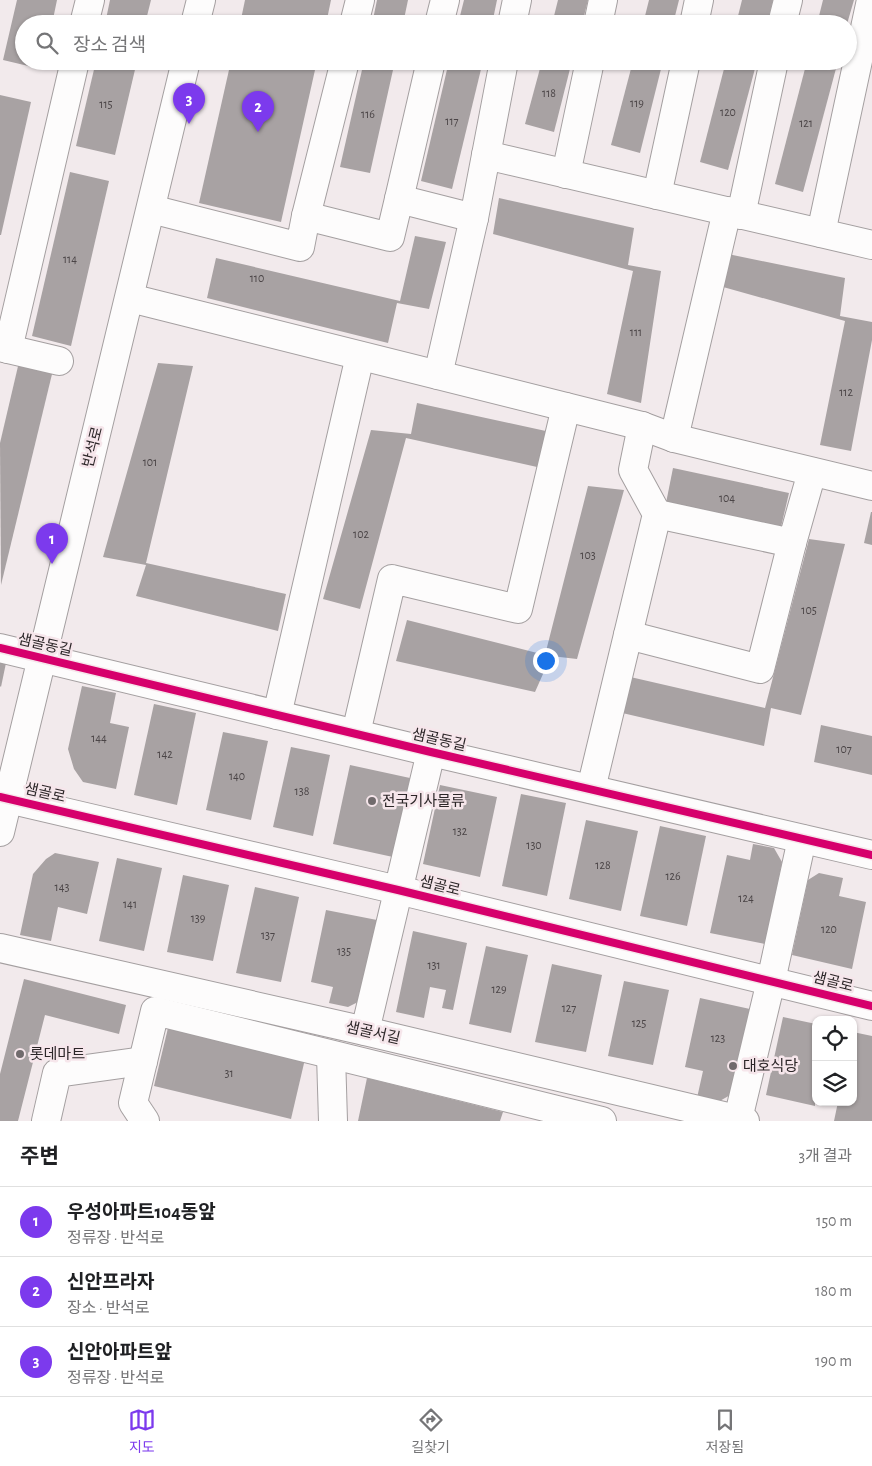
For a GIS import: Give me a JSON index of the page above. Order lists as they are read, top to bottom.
{
  "streets": {
    "street": [
      "반석로",
      "샘골동길",
      "샘골로",
      "샘골서길"
    ]
  },
  "crossings": [
    ["반석로", "샘골동길"],
    ["반석로", "샘골로"]
  ],
  "places": ["전국기사물류", "롯데마트", "대호식당"],
  "house_numbers": [
    "118",
    "119",
    "115",
    "120",
    "116",
    "117",
    "121",
    "114",
    "110",
    "111",
    "112",
    "101",
    "104",
    "102",
    "103",
    "105",
    "144",
    "107",
    "142",
    "140",
    "138",
    "132",
    "130",
    "128",
    "126",
    "143",
    "124",
    "141",
    "139",
    "120",
    "137",
    "135",
    "131",
    "129",
    "127",
    "125",
    "123",
    "31"
  ],
  "page": {
    "search": "장소 검색",
    "pins": ["3", "2", "1"],
    "heading": ["주변", "3개 결과"],
    "list": [
      {
        "mark": "1",
        "name": "우성아파트104동앞",
        "note": "정류장 · 반석로",
        "value": "150 m"
      },
      {
        "mark": "2",
        "name": "신안프라자",
        "note": "장소 · 반석로",
        "value": "180 m"
      },
      {
        "mark": "3",
        "name": "신안아파트앞",
        "note": "정류장 · 반석로",
        "value": "190 m"
      }
    ],
    "nav": ["지도", "길찾기", "저장됨"]
  }
}
